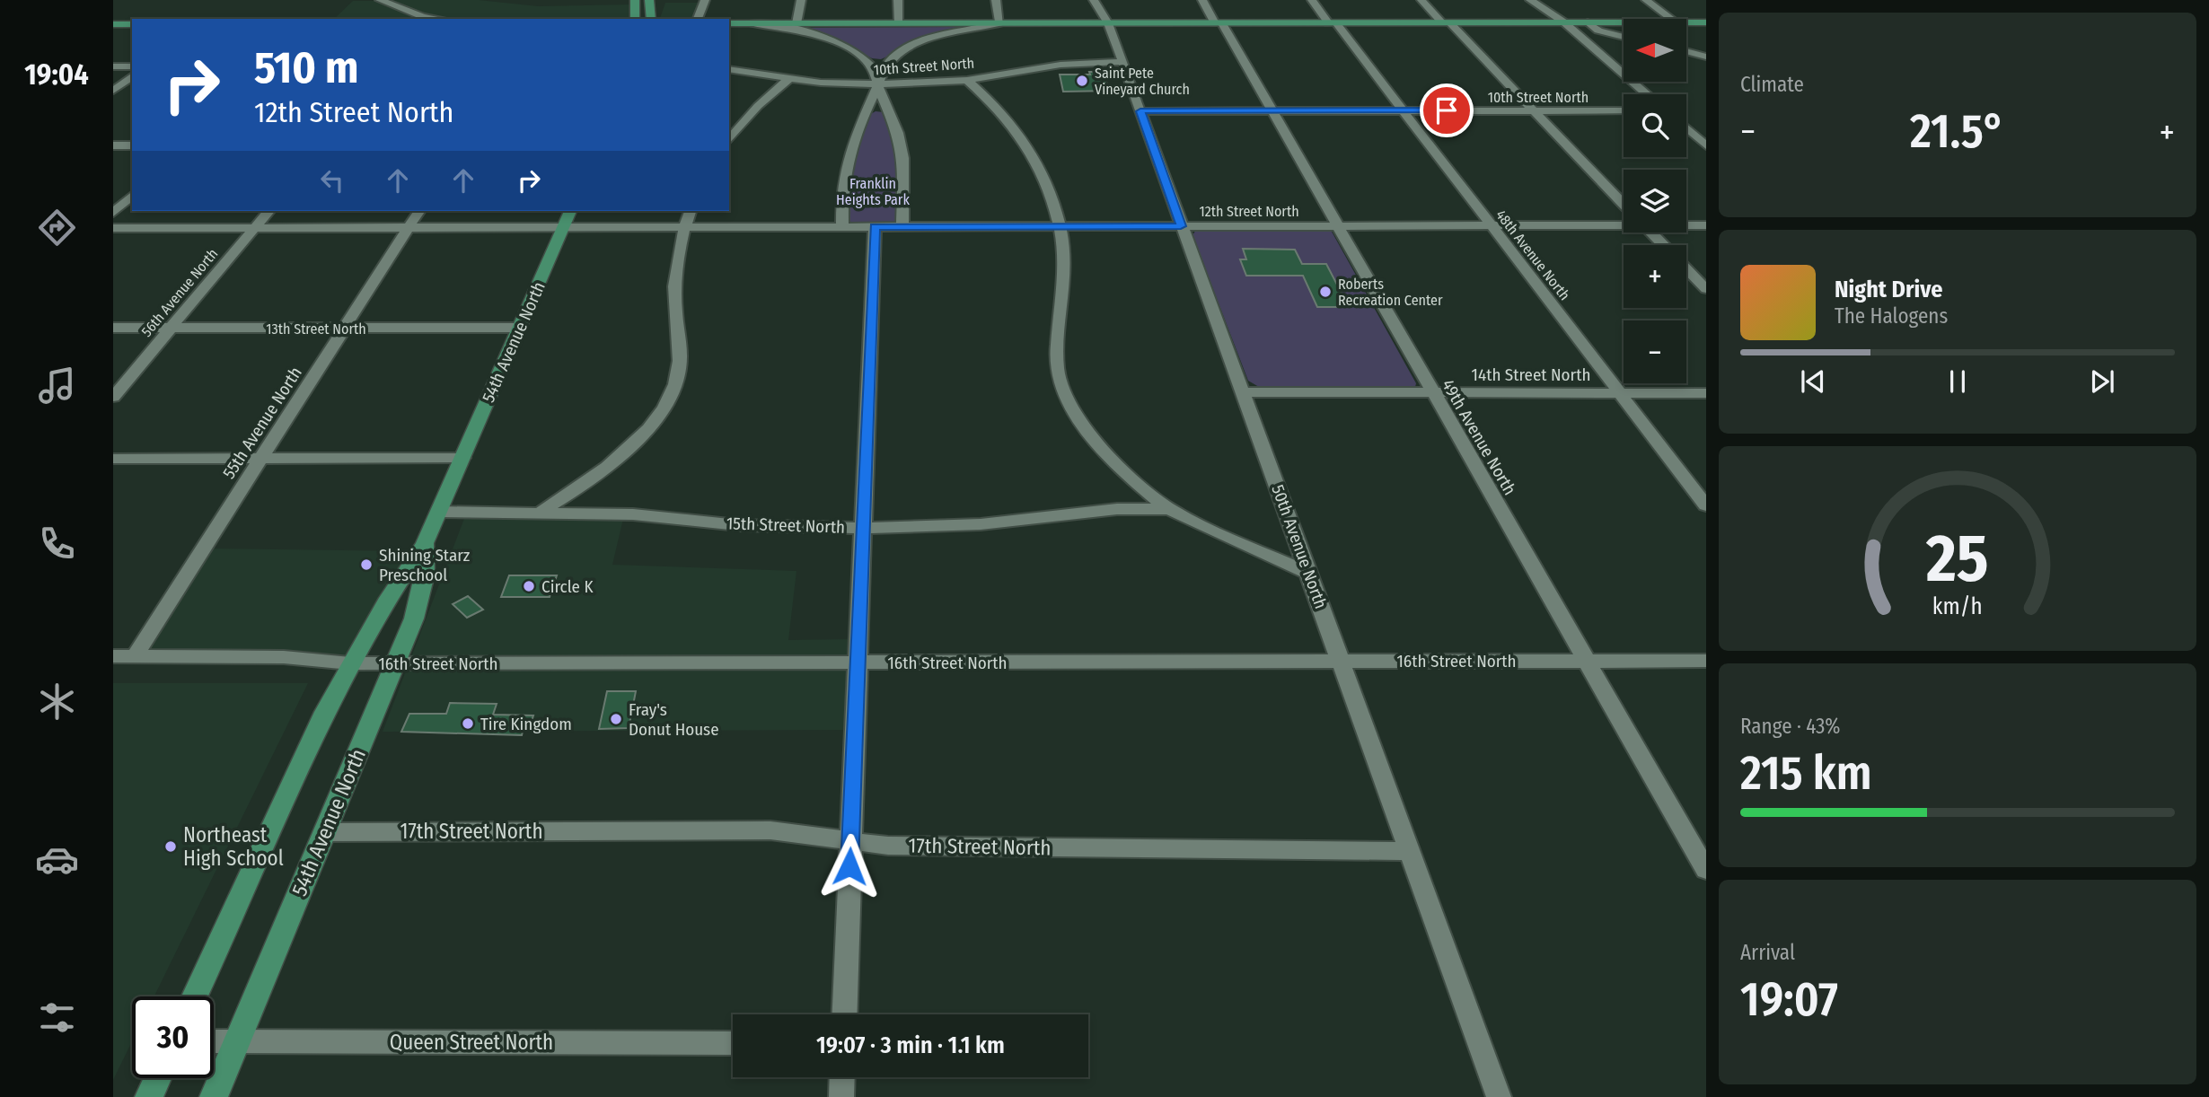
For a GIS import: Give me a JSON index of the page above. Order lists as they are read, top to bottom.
{
  "streets": {
    "main road": ["54th Avenue North"],
    "street": [
      "10th Street North",
      "12th Street North",
      "48th Avenue North",
      "56th Avenue North",
      "13th Street North",
      "14th Street North",
      "55th Avenue North",
      "49th Avenue North",
      "15th Street North",
      "50th Avenue North",
      "16th Street North",
      "17th Street North",
      "Queen Street North"
    ]
  },
  "crossings": [
    ["10th Street North", "48th Avenue North"],
    ["10th Street North", "49th Avenue North"],
    ["10th Street North", "50th Avenue North"],
    ["12th Street North", "48th Avenue North"],
    ["12th Street North", "56th Avenue North"],
    ["12th Street North", "54th Avenue North"],
    ["12th Street North", "55th Avenue North"],
    ["12th Street North", "49th Avenue North"],
    ["12th Street North", "50th Avenue North"],
    ["48th Avenue North", "14th Street North"],
    ["56th Avenue North", "13th Street North"],
    ["13th Street North", "54th Avenue North"],
    ["13th Street North", "55th Avenue North"],
    ["54th Avenue North", "15th Street North"],
    ["54th Avenue North", "16th Street North"],
    ["54th Avenue North", "17th Street North"],
    ["54th Avenue North", "Queen Street North"],
    ["14th Street North", "49th Avenue North"],
    ["14th Street North", "50th Avenue North"],
    ["55th Avenue North", "16th Street North"],
    ["49th Avenue North", "16th Street North"],
    ["50th Avenue North", "16th Street North"],
    ["50th Avenue North", "17th Street North"]
  ],
  "parks": ["Franklin Heights Park"],
  "places": [
    "Saint Pete Vineyard Church",
    "Roberts Recreation Center",
    "Shining Starz Preschool",
    "Circle K",
    "Fray's Donut House",
    "Tire Kingdom",
    "Northeast High School"
  ],
  "north": "left",
  "page": {
    "tabs": "19:04",
    "tile": [
      "Climate",
      ["Range · 43%", "215 km"],
      ["Arrival", "19:07"]
    ],
    "map_buttons": ["+", "−"],
    "turn": ["510 m", "12th Street North"],
    "heat": ["−", "21.5°", "+"],
    "song": ["Night Drive", "The Halogens"],
    "limit": "30",
    "trip": "19:07 · 3 min · 1.1 km",
    "gauge": ["25", "km/h"]
  }
}
